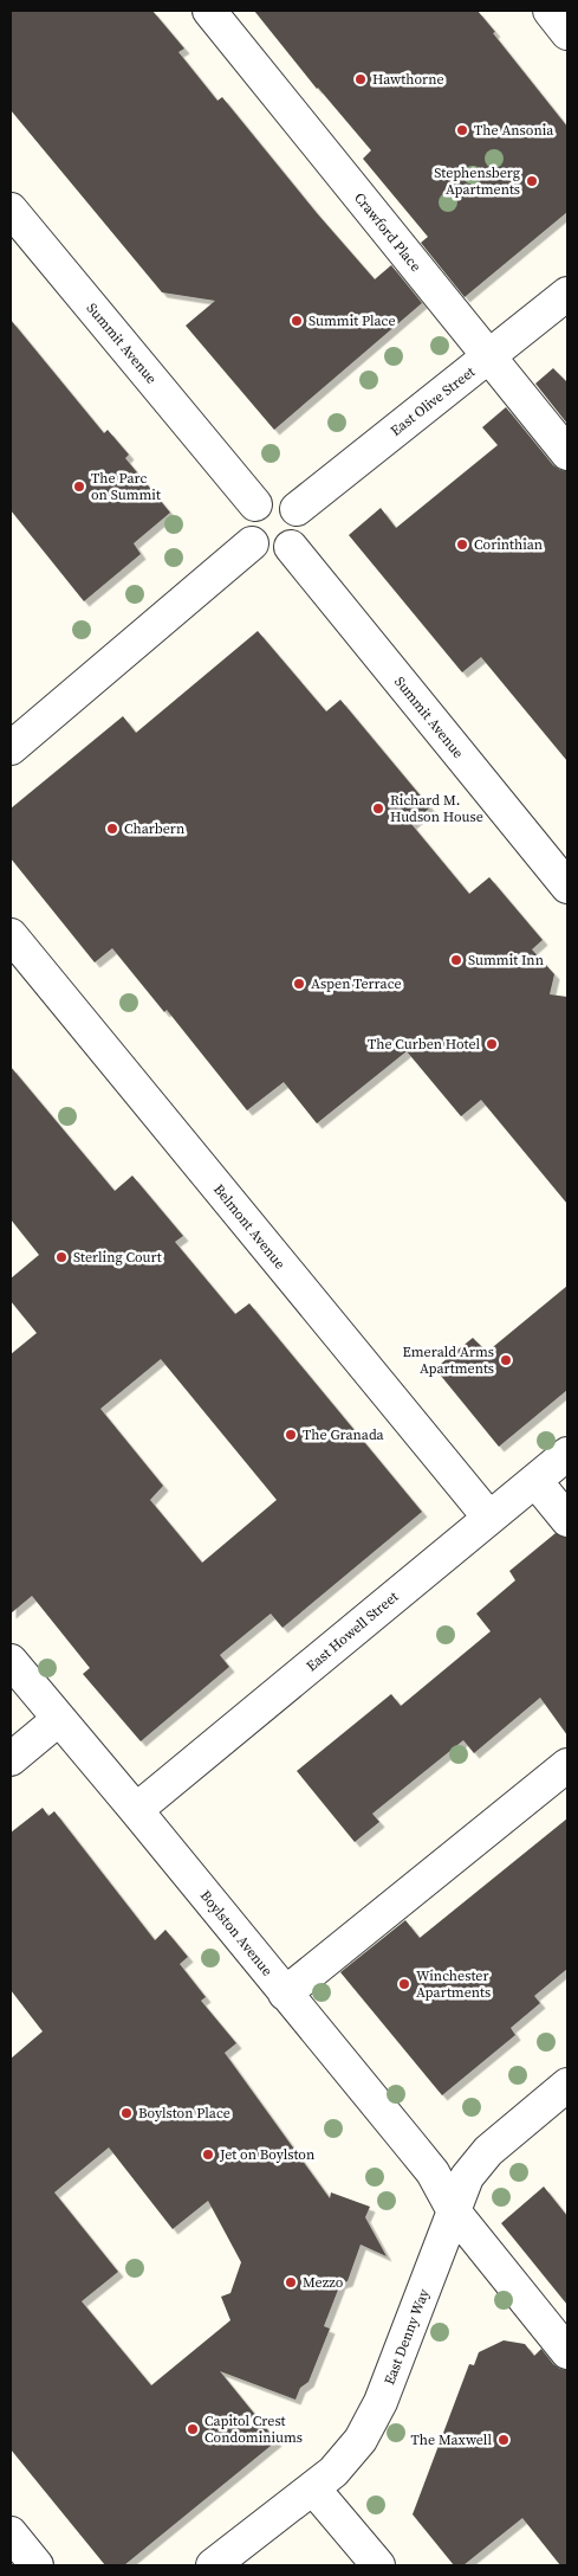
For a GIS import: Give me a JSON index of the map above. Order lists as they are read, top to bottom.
{
  "streets": {
    "street": [
      "Crawford Place",
      "Summit Avenue",
      "East Olive Street",
      "Belmont Avenue",
      "East Howell Street",
      "Boylston Avenue",
      "East Denny Way"
    ]
  },
  "crossings": [
    ["Crawford Place", "East Olive Street"],
    ["Summit Avenue", "East Olive Street"],
    ["Belmont Avenue", "East Howell Street"],
    ["East Howell Street", "Boylston Avenue"],
    ["Boylston Avenue", "East Denny Way"]
  ],
  "places": [
    "Hawthorne",
    "The Ansonia",
    "Stephensberg Apartments",
    "Summit Place",
    "The Parc on Summit",
    "Corinthian",
    "Richard M. Hudson House",
    "Charbern",
    "Summit Inn",
    "Aspen Terrace",
    "The Curben Hotel",
    "Sterling Court",
    "Emerald Arms Apartments",
    "The Granada",
    "Winchester Apartments",
    "Boylston Place",
    "Jet on Boylston",
    "Mezzo",
    "Capitol Crest Condominiums",
    "The Maxwell"
  ]
}
